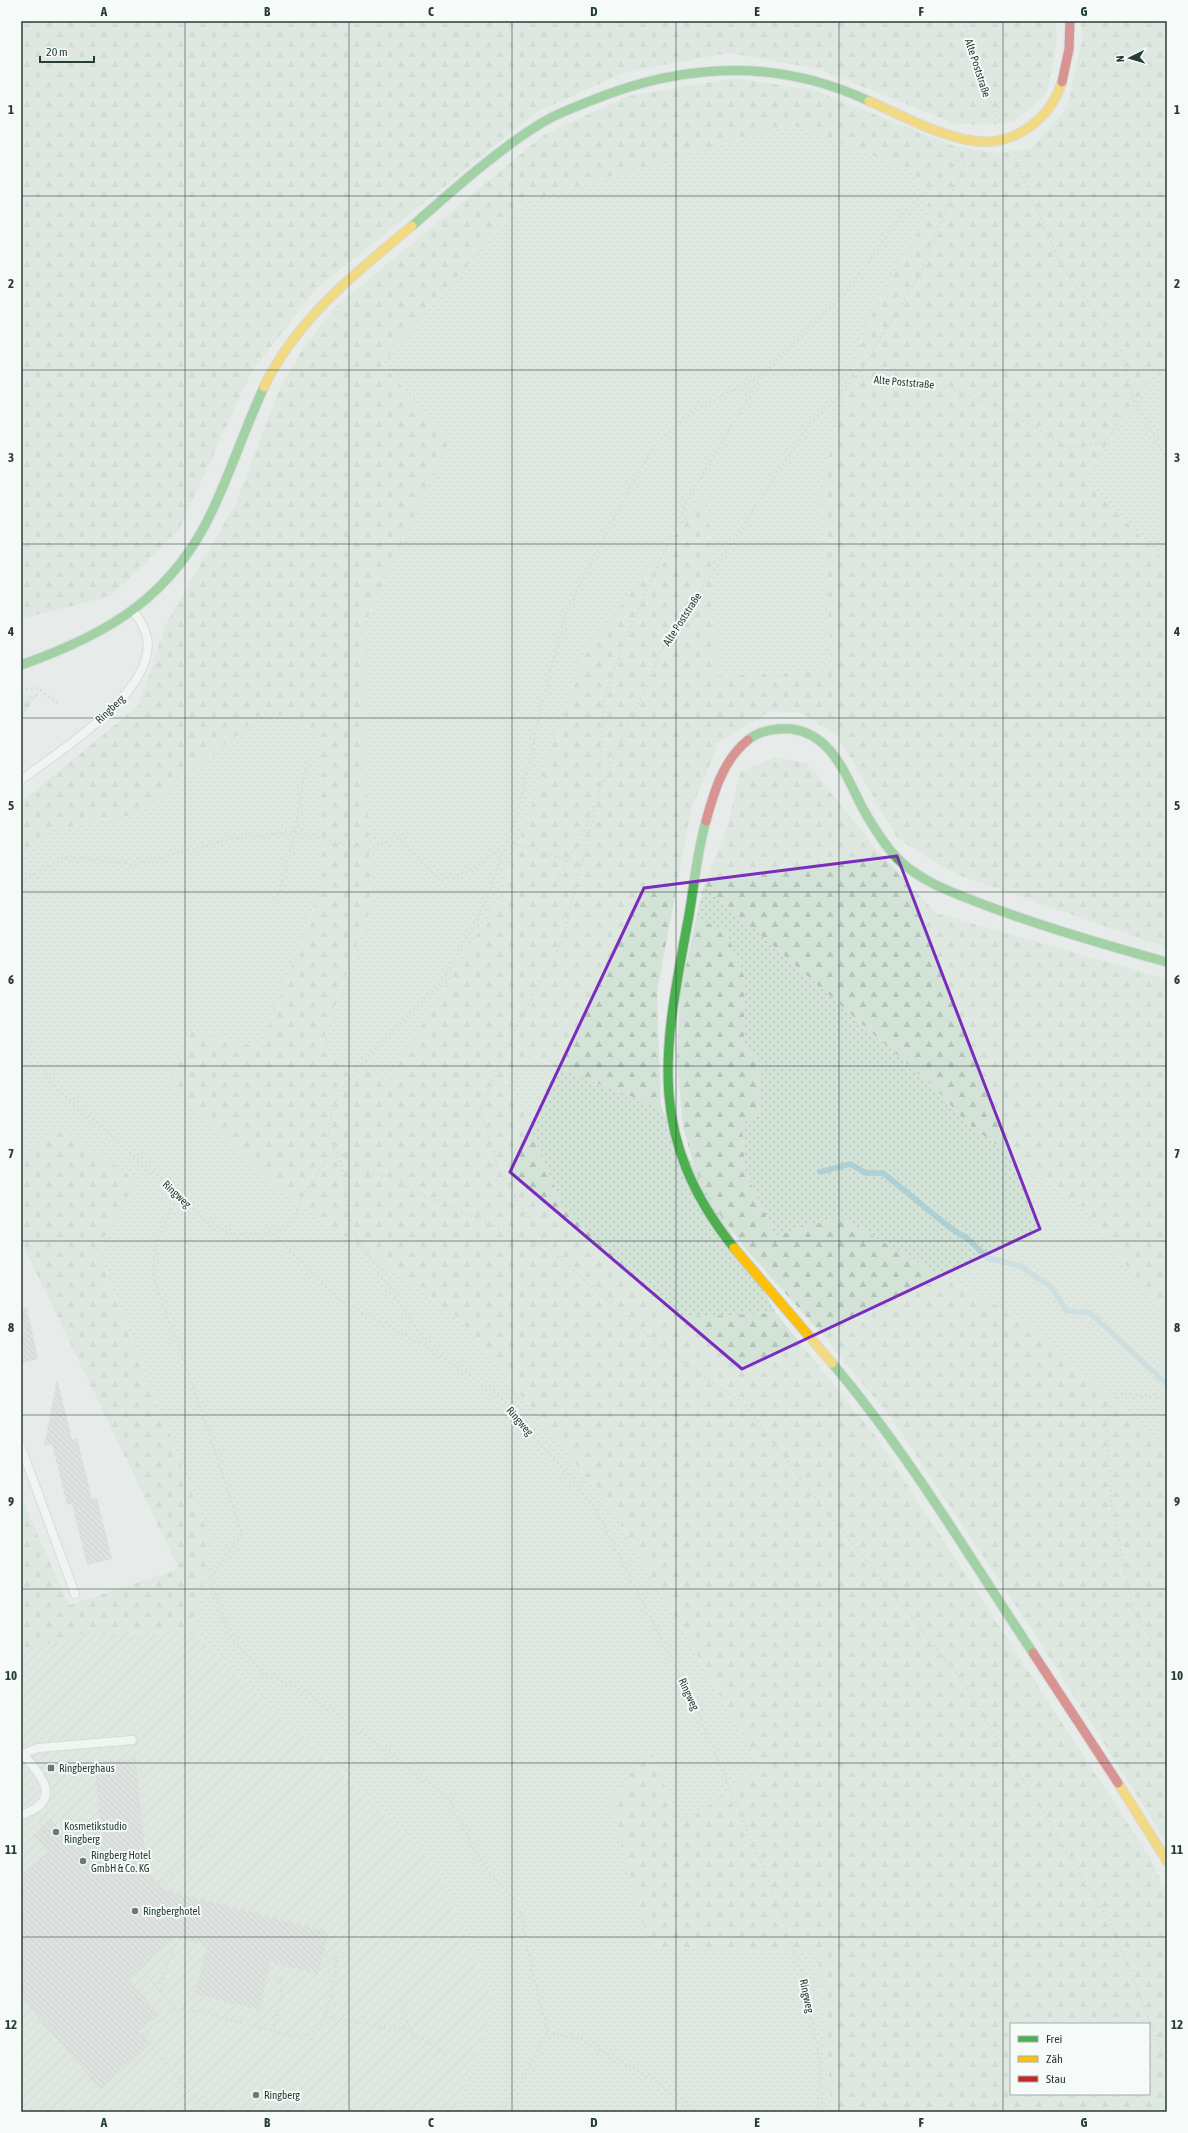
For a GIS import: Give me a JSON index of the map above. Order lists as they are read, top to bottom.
{
  "streets": {
    "lane": ["Ringberg"],
    "path": ["Alte Poststraße", "Ringweg"]
  },
  "places": {
    "transit": ["Ringberghaus"],
    "other": [
      "Kosmetikstudio Ringberg",
      "Ringberg Hotel GmbH & Co. KG",
      "Ringberghotel",
      "Ringberg"
    ]
  },
  "legend": ["Frei", "Zäh", "Stau"],
  "scale_bar": "20 m",
  "north": "left",
  "grid": {
    "columns": [
      "A",
      "B",
      "C",
      "D",
      "E",
      "F",
      "G"
    ],
    "rows": [
      "1",
      "2",
      "3",
      "4",
      "5",
      "6",
      "7",
      "8",
      "9",
      "10",
      "11",
      "12"
    ]
  }
}
